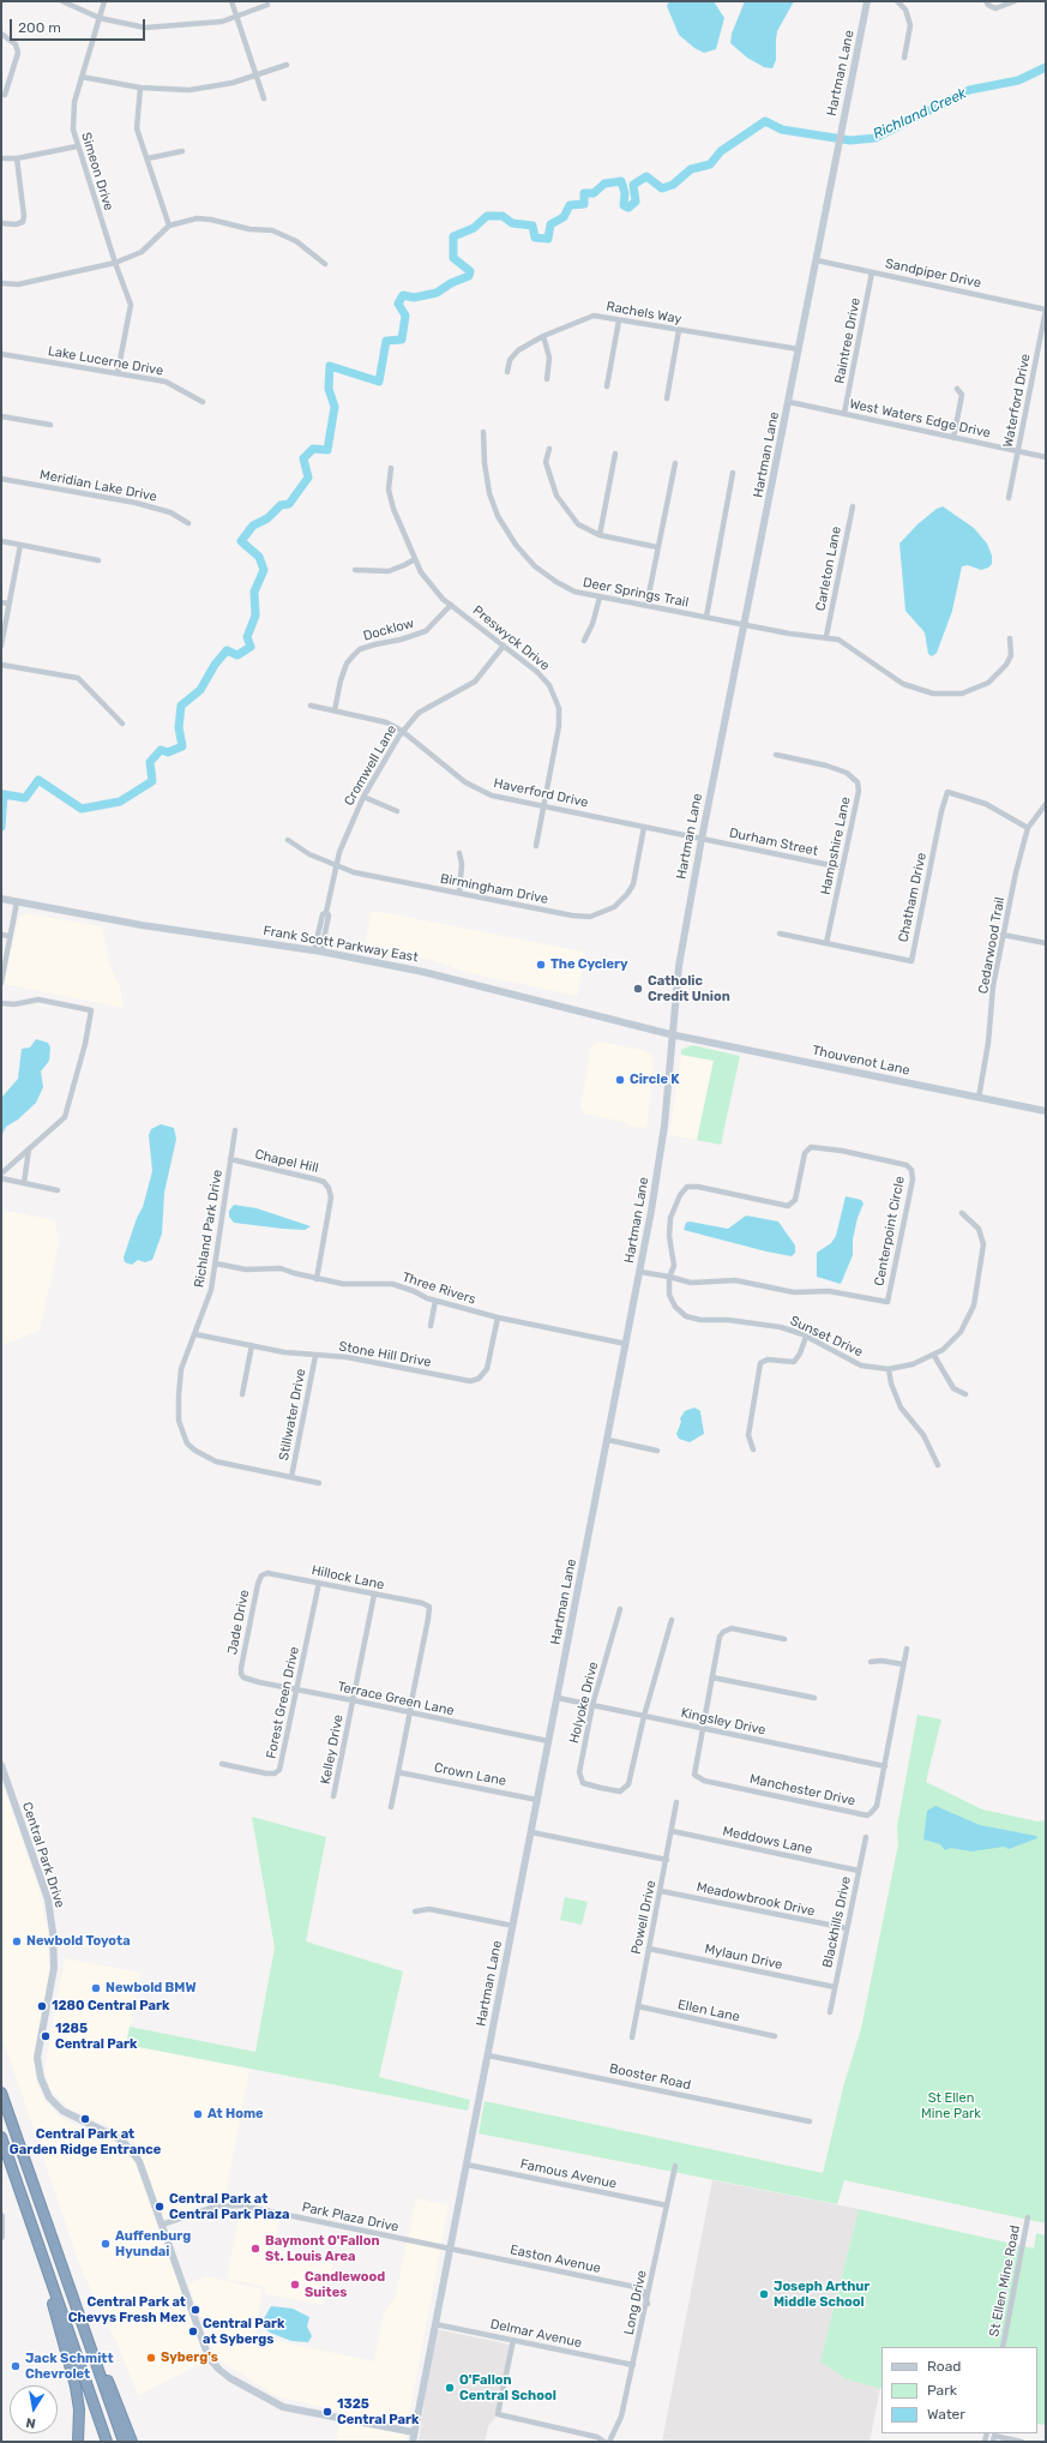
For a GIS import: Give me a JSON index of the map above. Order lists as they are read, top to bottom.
{
  "streets": {
    "street": [
      "Hartman Lane",
      "Simeon Drive",
      "Sandpiper Drive",
      "Rachels Way",
      "Raintree Drive",
      "Lake Lucerne Drive",
      "Waterford Drive",
      "West Waters Edge Drive",
      "Meridian Lake Drive",
      "Carleton Lane",
      "Deer Springs Trail",
      "Docklow",
      "Preswyck Drive",
      "Cromwell Lane",
      "Haverford Drive",
      "Durham Street",
      "Hampshire Lane",
      "Birmingham Drive",
      "Chatham Drive",
      "Frank Scott Parkway East",
      "Cedarwood Trail",
      "Thouvenot Lane",
      "Chapel Hill",
      "Richland Park Drive",
      "Centerpoint Circle",
      "Three Rivers",
      "Sunset Drive",
      "Stone Hill Drive",
      "Stillwater Drive",
      "Hillock Lane",
      "Jade Drive",
      "Terrace Green Lane",
      "Forest Green Drive",
      "Holyoke Drive",
      "Kingsley Drive",
      "Kelley Drive",
      "Crown Lane",
      "Manchester Drive",
      "Meddows Lane",
      "Central Park Drive",
      "Meadowbrook Drive",
      "Powell Drive",
      "Blackhills Drive",
      "Mylaun Drive",
      "Ellen Lane",
      "Booster Road",
      "Famous Avenue",
      "Park Plaza Drive",
      "Easton Avenue",
      "St Ellen Mine Road",
      "Long Drive",
      "Delmar Avenue"
    ]
  },
  "crossings": [
    ["Hartman Lane", "Sandpiper Drive"],
    ["Hartman Lane", "Rachels Way"],
    ["Hartman Lane", "West Waters Edge Drive"],
    ["Hartman Lane", "Deer Springs Trail"],
    ["Hartman Lane", "Haverford Drive"],
    ["Hartman Lane", "Durham Street"],
    ["Hartman Lane", "Frank Scott Parkway East"],
    ["Hartman Lane", "Thouvenot Lane"],
    ["Hartman Lane", "Centerpoint Circle"],
    ["Hartman Lane", "Three Rivers"],
    ["Hartman Lane", "Terrace Green Lane"],
    ["Hartman Lane", "Kingsley Drive"],
    ["Hartman Lane", "Crown Lane"],
    ["Hartman Lane", "Central Park Drive"],
    ["Hartman Lane", "Booster Road"],
    ["Hartman Lane", "Famous Avenue"],
    ["Hartman Lane", "Park Plaza Drive"],
    ["Hartman Lane", "Easton Avenue"],
    ["Hartman Lane", "Delmar Avenue"],
    ["Simeon Drive", "Lake Lucerne Drive"],
    ["Sandpiper Drive", "Raintree Drive"],
    ["Sandpiper Drive", "Waterford Drive"],
    ["Raintree Drive", "West Waters Edge Drive"],
    ["Waterford Drive", "West Waters Edge Drive"],
    ["Carleton Lane", "Deer Springs Trail"],
    ["Docklow", "Preswyck Drive"],
    ["Docklow", "Haverford Drive"],
    ["Preswyck Drive", "Cromwell Lane"],
    ["Preswyck Drive", "Haverford Drive"],
    ["Cromwell Lane", "Haverford Drive"],
    ["Cromwell Lane", "Birmingham Drive"],
    ["Cromwell Lane", "Frank Scott Parkway East"],
    ["Haverford Drive", "Durham Street"],
    ["Haverford Drive", "Birmingham Drive"],
    ["Durham Street", "Hampshire Lane"],
    ["Hampshire Lane", "Chatham Drive"],
    ["Chatham Drive", "Cedarwood Trail"],
    ["Frank Scott Parkway East", "Thouvenot Lane"],
    ["Cedarwood Trail", "Thouvenot Lane"],
    ["Chapel Hill", "Richland Park Drive"],
    ["Chapel Hill", "Three Rivers"],
    ["Richland Park Drive", "Three Rivers"],
    ["Richland Park Drive", "Stone Hill Drive"],
    ["Richland Park Drive", "Stillwater Drive"],
    ["Centerpoint Circle", "Sunset Drive"],
    ["Three Rivers", "Stone Hill Drive"],
    ["Stone Hill Drive", "Stillwater Drive"],
    ["Hillock Lane", "Jade Drive"],
    ["Hillock Lane", "Terrace Green Lane"],
    ["Hillock Lane", "Forest Green Drive"],
    ["Hillock Lane", "Kelley Drive"],
    ["Jade Drive", "Terrace Green Lane"],
    ["Terrace Green Lane", "Forest Green Drive"],
    ["Terrace Green Lane", "Kelley Drive"],
    ["Holyoke Drive", "Kingsley Drive"],
    ["Kingsley Drive", "Manchester Drive"],
    ["Meddows Lane", "Powell Drive"],
    ["Meddows Lane", "Blackhills Drive"],
    ["Central Park Drive", "Park Plaza Drive"],
    ["Meadowbrook Drive", "Powell Drive"],
    ["Meadowbrook Drive", "Blackhills Drive"],
    ["Powell Drive", "Mylaun Drive"],
    ["Powell Drive", "Ellen Lane"],
    ["Blackhills Drive", "Mylaun Drive"],
    ["Famous Avenue", "Long Drive"],
    ["Park Plaza Drive", "Easton Avenue"],
    ["Easton Avenue", "Long Drive"],
    ["Long Drive", "Delmar Avenue"]
  ],
  "water": ["Richland Creek"],
  "parks": ["St Ellen Mine Park"],
  "places": [
    "The Cyclery",
    "Catholic Credit Union",
    "Circle K",
    "Newbold Toyota",
    "Newbold BMW",
    "1280 Central Park",
    "1285 Central Park",
    "At Home",
    "Central Park at Garden Ridge Entrance",
    "Central Park at Central Park Plaza",
    "Auffenburg Hyundai",
    "Baymont O'Fallon St. Louis Area",
    "Candlewood Suites",
    "Joseph Arthur Middle School",
    "Central Park at Chevys Fresh Mex",
    "Central Park at Sybergs",
    "Syberg's",
    "Jack Schmitt Chevrolet",
    "O'Fallon Central School",
    "1325 Central Park"
  ],
  "legend": ["Road", "Park", "Water"],
  "scale_bar": "200 m",
  "north": "bottom"
}
